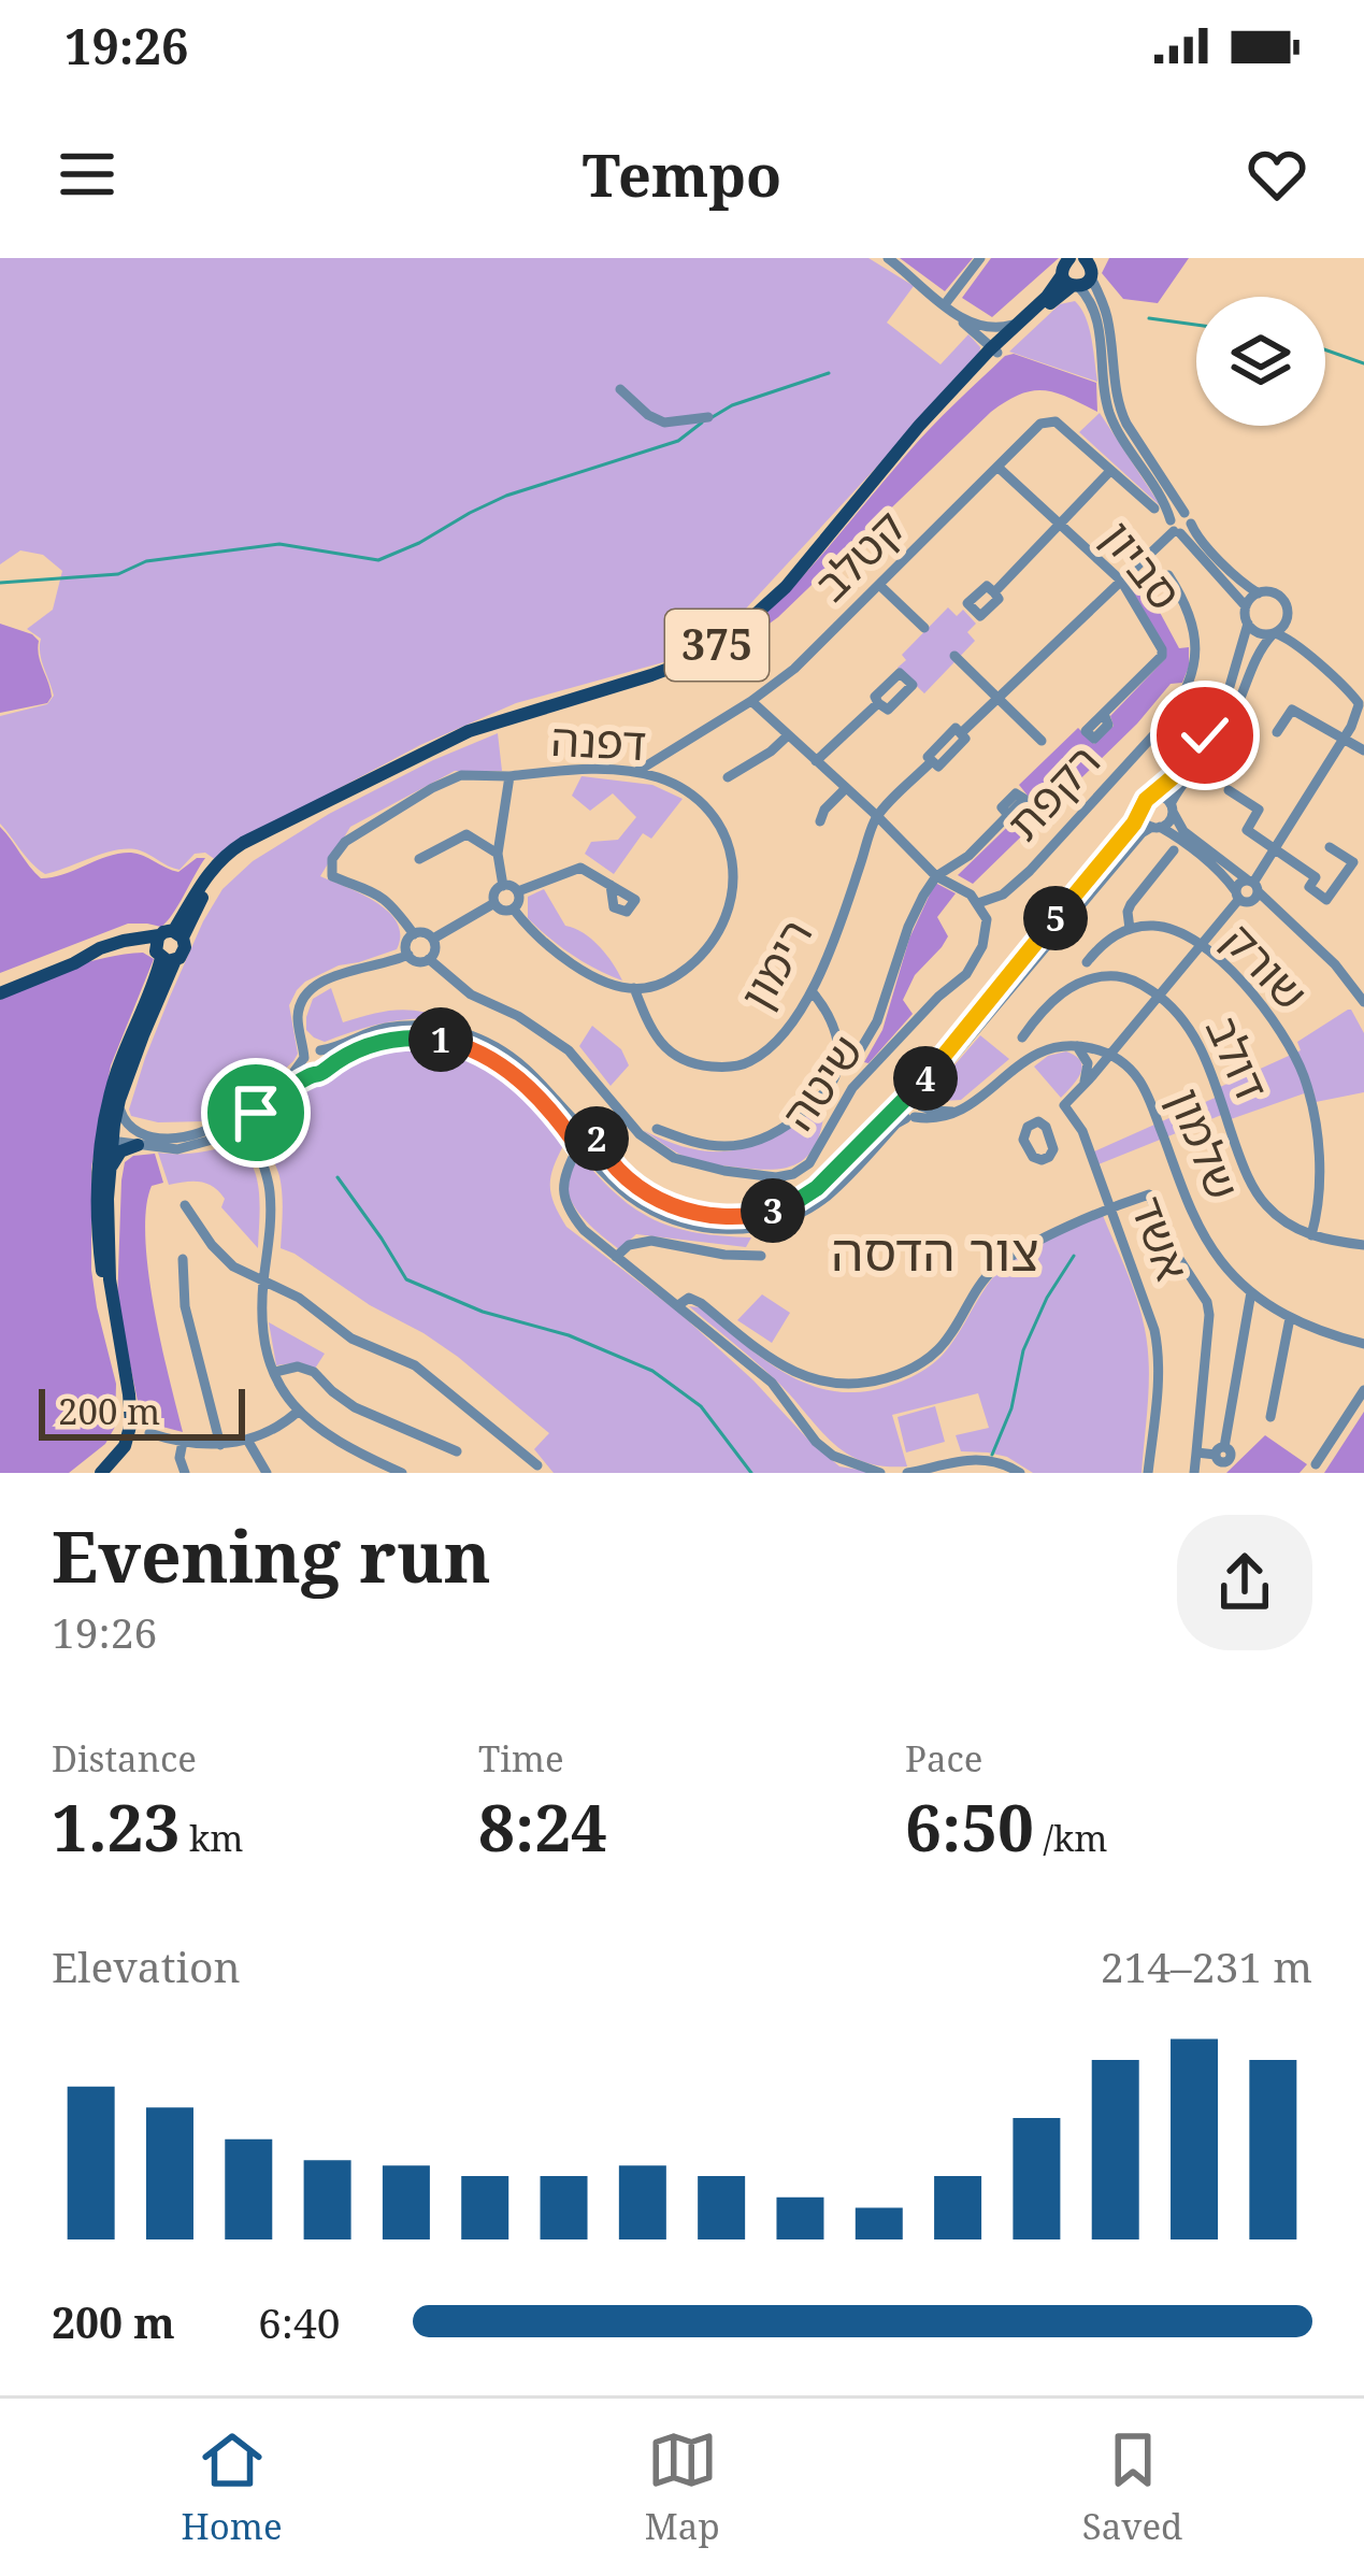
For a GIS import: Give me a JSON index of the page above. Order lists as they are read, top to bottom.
{
  "streets": {
    "main road": ["375"],
    "street": [
      "קטלב",
      "סביון",
      "דפנה",
      "רקפת",
      "רימון",
      "שורק",
      "דולב",
      "שיטה",
      "שלמון",
      "אשד"
    ]
  },
  "crossings": [
    ["קטלב", "סביון"],
    ["קטלב", "דפנה"],
    ["קטלב", "רימון"],
    ["דפנה", "רימון"],
    ["רקפת", "שיטה"],
    ["שורק", "דולב"],
    ["שורק", "אשד"],
    ["דולב", "אשד"],
    ["שלמון", "אשד"]
  ],
  "districts": ["צור הדסה"],
  "scale_bar": "200 m",
  "page": {
    "status": "19:26",
    "header": "Tempo",
    "pins": [
      "5",
      "1",
      "4",
      "2",
      "3"
    ],
    "scale": "200 m",
    "heading": ["Evening run", "19:26"],
    "stats": [
      ["Distance", "1.23 km"],
      ["Time", "8:24"],
      ["Pace", "6:50 /km"]
    ],
    "chart": ["Elevation", "214–231 m"],
    "list": [
      {
        "name": "200 m",
        "note": "6:40"
      }
    ],
    "tabs": ["Home", "Map", "Saved"]
  }
}
